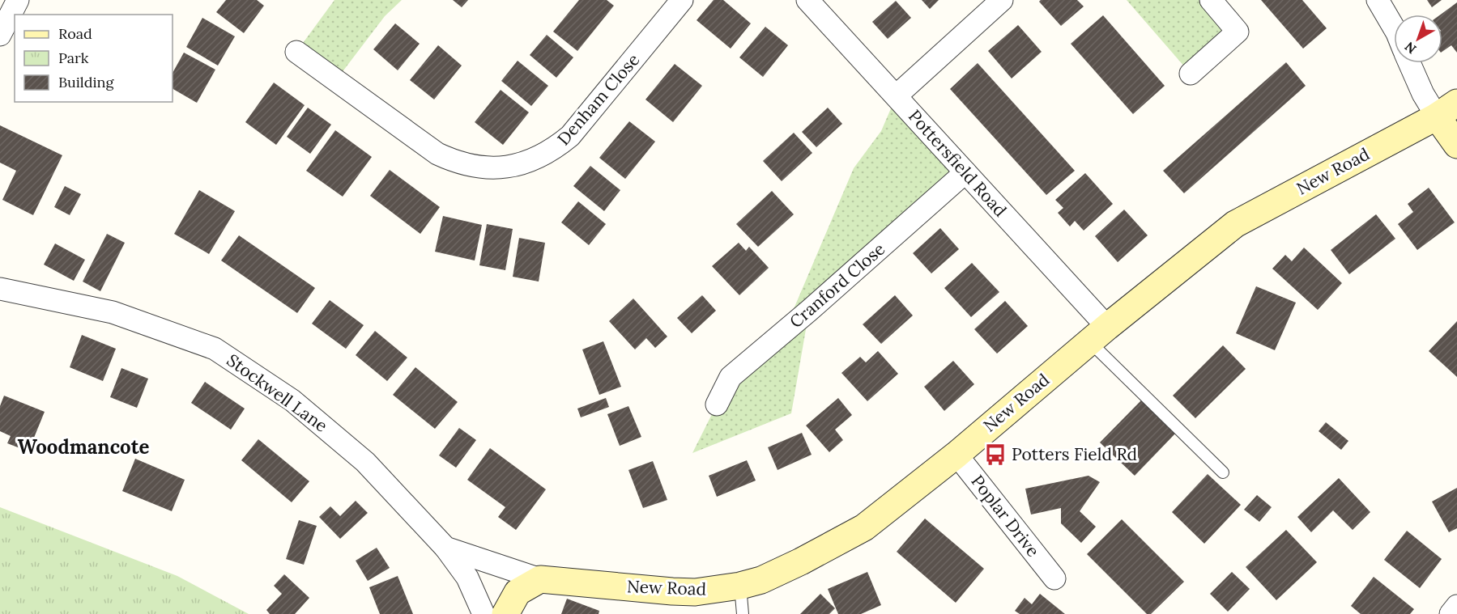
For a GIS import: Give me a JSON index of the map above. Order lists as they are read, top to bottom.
{
  "streets": {
    "street": [
      "Denham Close",
      "Pottersfield Road",
      "New Road",
      "Cranford Close",
      "Stockwell Lane",
      "Poplar Drive"
    ]
  },
  "crossings": [
    ["Pottersfield Road", "New Road"],
    ["Pottersfield Road", "Cranford Close"],
    ["New Road", "Stockwell Lane"],
    ["New Road", "Poplar Drive"]
  ],
  "districts": ["Woodmancote"],
  "places": {
    "bus stop": ["Potters Field Rd"]
  },
  "legend": ["Road", "Park", "Building"],
  "north": "bottom left"
}
